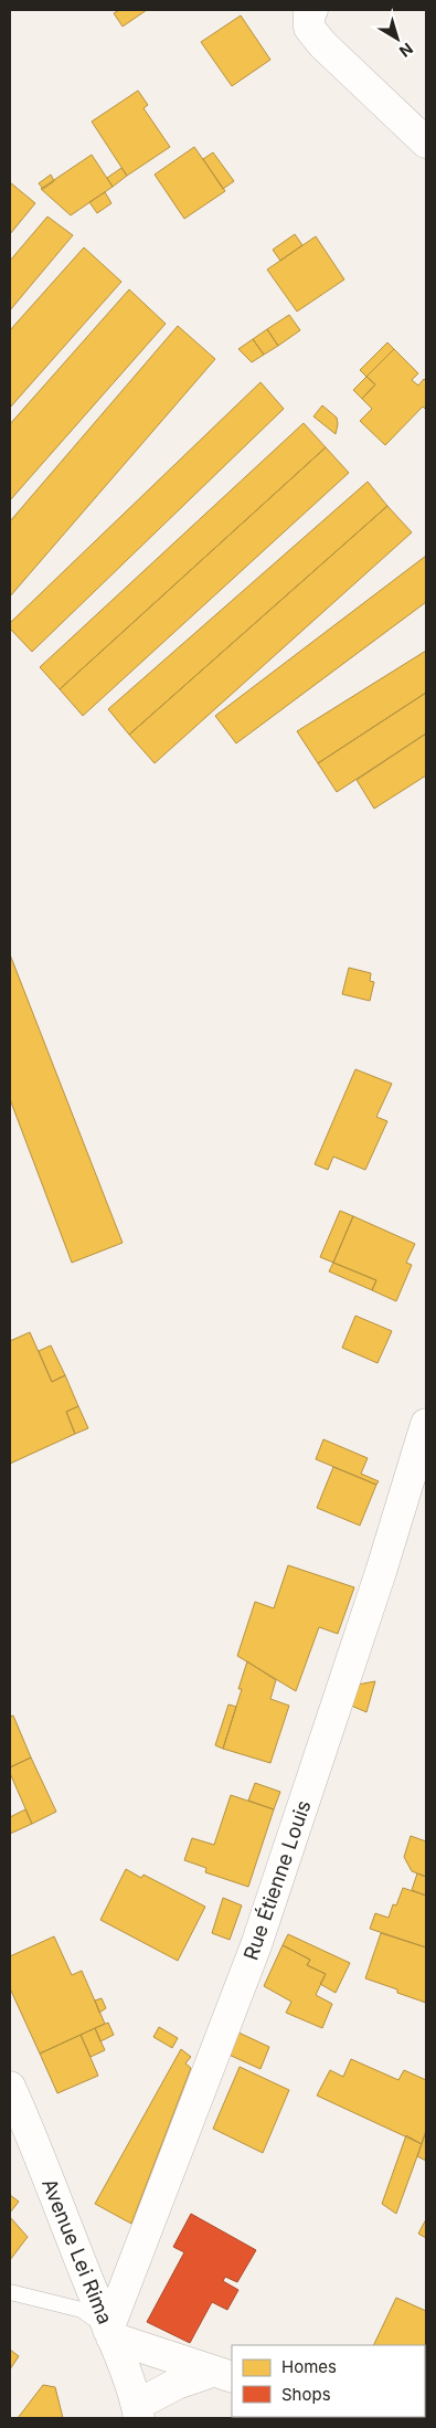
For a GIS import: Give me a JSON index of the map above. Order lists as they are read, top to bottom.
{
  "streets": {
    "street": ["Rue Étienne Louis", "Avenue Lei Rima"]
  },
  "crossings": [
    ["Rue Étienne Louis", "Avenue Lei Rima"]
  ],
  "legend": ["Homes", "Shops"],
  "north": "bottom right"
}
